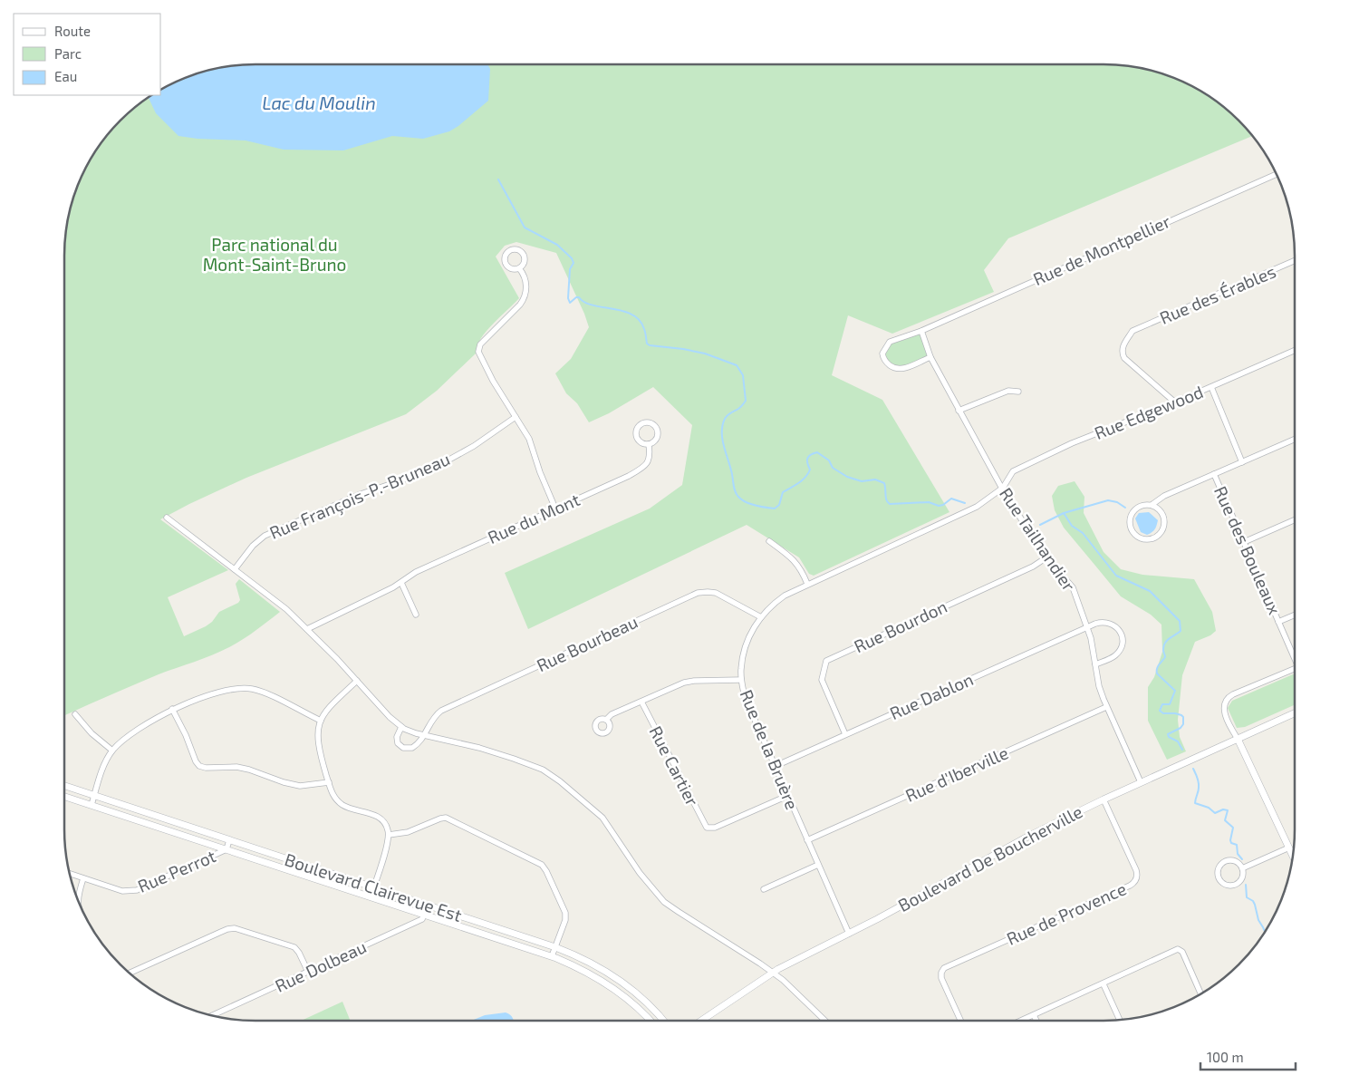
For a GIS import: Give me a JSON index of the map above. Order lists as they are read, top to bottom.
{
  "streets": {
    "street": [
      "Rue de Montpellier",
      "Rue des Érables",
      "Rue Edgewood",
      "Rue François-P.-Bruneau",
      "Rue du Mont",
      "Rue Tailhandier",
      "Rue des Bouleaux",
      "Rue Bourdon",
      "Rue Bourbeau",
      "Rue Dablon",
      "Rue de la Bruère",
      "Rue Cartier",
      "Rue d'Iberville",
      "Boulevard De Boucherville",
      "Rue Perrot",
      "Boulevard Clairevue Est",
      "Rue de Provence",
      "Rue Dolbeau"
    ]
  },
  "crossings": [
    ["Rue de Montpellier", "Rue Tailhandier"],
    ["Rue des Érables", "Rue Edgewood"],
    ["Rue Edgewood", "Rue Tailhandier"],
    ["Rue Edgewood", "Rue de la Bruère"],
    ["Rue Tailhandier", "Rue Bourdon"],
    ["Rue Tailhandier", "Rue Dablon"],
    ["Rue Tailhandier", "Rue de la Bruère"],
    ["Rue Tailhandier", "Rue d'Iberville"],
    ["Rue Tailhandier", "Boulevard De Boucherville"],
    ["Rue Bourdon", "Rue Dablon"],
    ["Rue Bourbeau", "Rue de la Bruère"],
    ["Rue Dablon", "Rue de la Bruère"],
    ["Rue de la Bruère", "Rue Cartier"],
    ["Rue de la Bruère", "Rue d'Iberville"],
    ["Rue de la Bruère", "Boulevard De Boucherville"],
    ["Boulevard De Boucherville", "Rue de Provence"],
    ["Rue Perrot", "Boulevard Clairevue Est"],
    ["Boulevard Clairevue Est", "Rue Dolbeau"]
  ],
  "water": ["Lac du Moulin"],
  "parks": ["Parc national du Mont-Saint-Bruno"],
  "legend": ["Route", "Parc", "Eau"],
  "scale_bar": "100 m"
}
